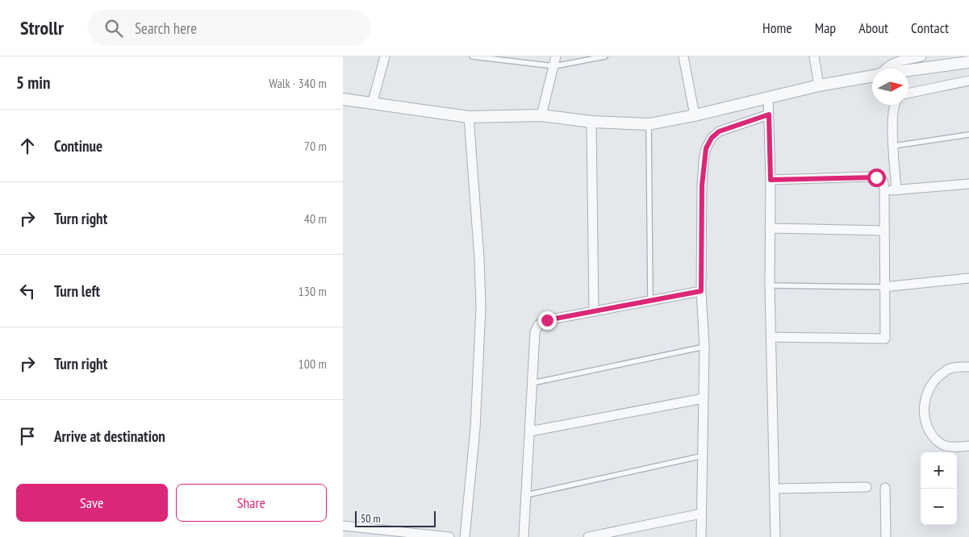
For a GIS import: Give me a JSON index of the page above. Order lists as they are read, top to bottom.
{
  "scale_bar": "50 m",
  "north": "right",
  "page": {
    "header": "Strollr",
    "search": "Search here",
    "nav": [
      "Home",
      "Map",
      "About",
      "Contact"
    ],
    "heading": ["5 min", "Walk · 340 m"],
    "list": [
      ["Continue", "70 m"],
      ["Turn right", "40 m"],
      ["Turn left", "130 m"],
      ["Turn right", "100 m"],
      "Arrive at destination"
    ],
    "map_buttons": ["+", "−"],
    "buttons": ["Save", "Share"],
    "scale": "50 m"
  }
}
